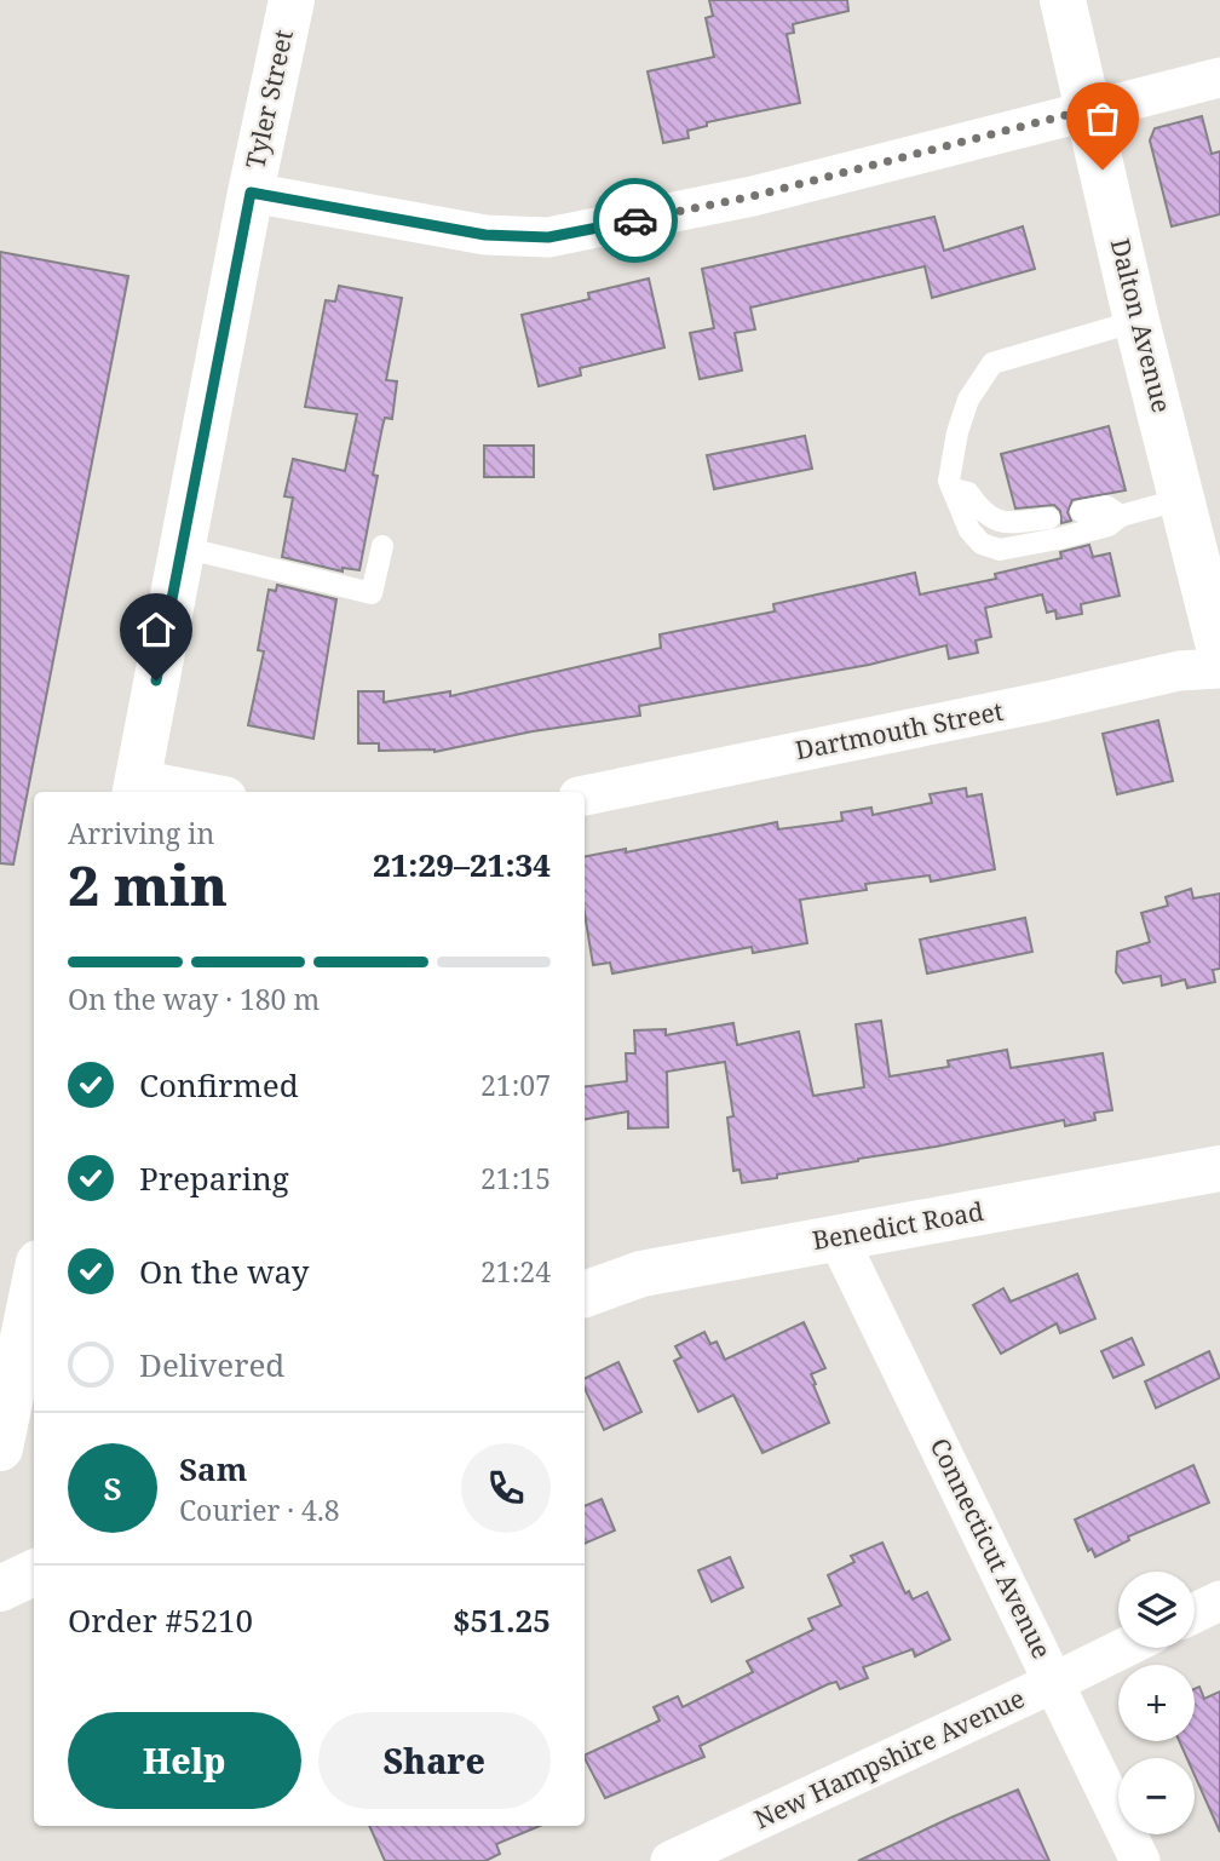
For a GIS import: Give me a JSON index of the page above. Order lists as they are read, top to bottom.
{
  "streets": {
    "street": [
      "Tyler Street",
      "Dalton Avenue",
      "Dartmouth Street",
      "Benedict Road",
      "Connecticut Avenue",
      "New Hampshire Avenue"
    ]
  },
  "crossings": [
    ["Benedict Road", "Connecticut Avenue"],
    ["Connecticut Avenue", "New Hampshire Avenue"]
  ],
  "page": {
    "heading": ["2 min", "Arriving in", "21:29–21:34"],
    "panel": [
      "Sam",
      "Courier · 4.8",
      "Order #5210",
      "$51.25"
    ],
    "bar": "On the way · 180 m",
    "list": [
      ["Confirmed", "21:07"],
      ["Preparing", "21:15"],
      ["On the way", "21:24"],
      "Delivered"
    ],
    "round": "S",
    "map_buttons": ["+", "−"],
    "buttons": ["Help", "Share"]
  }
}
